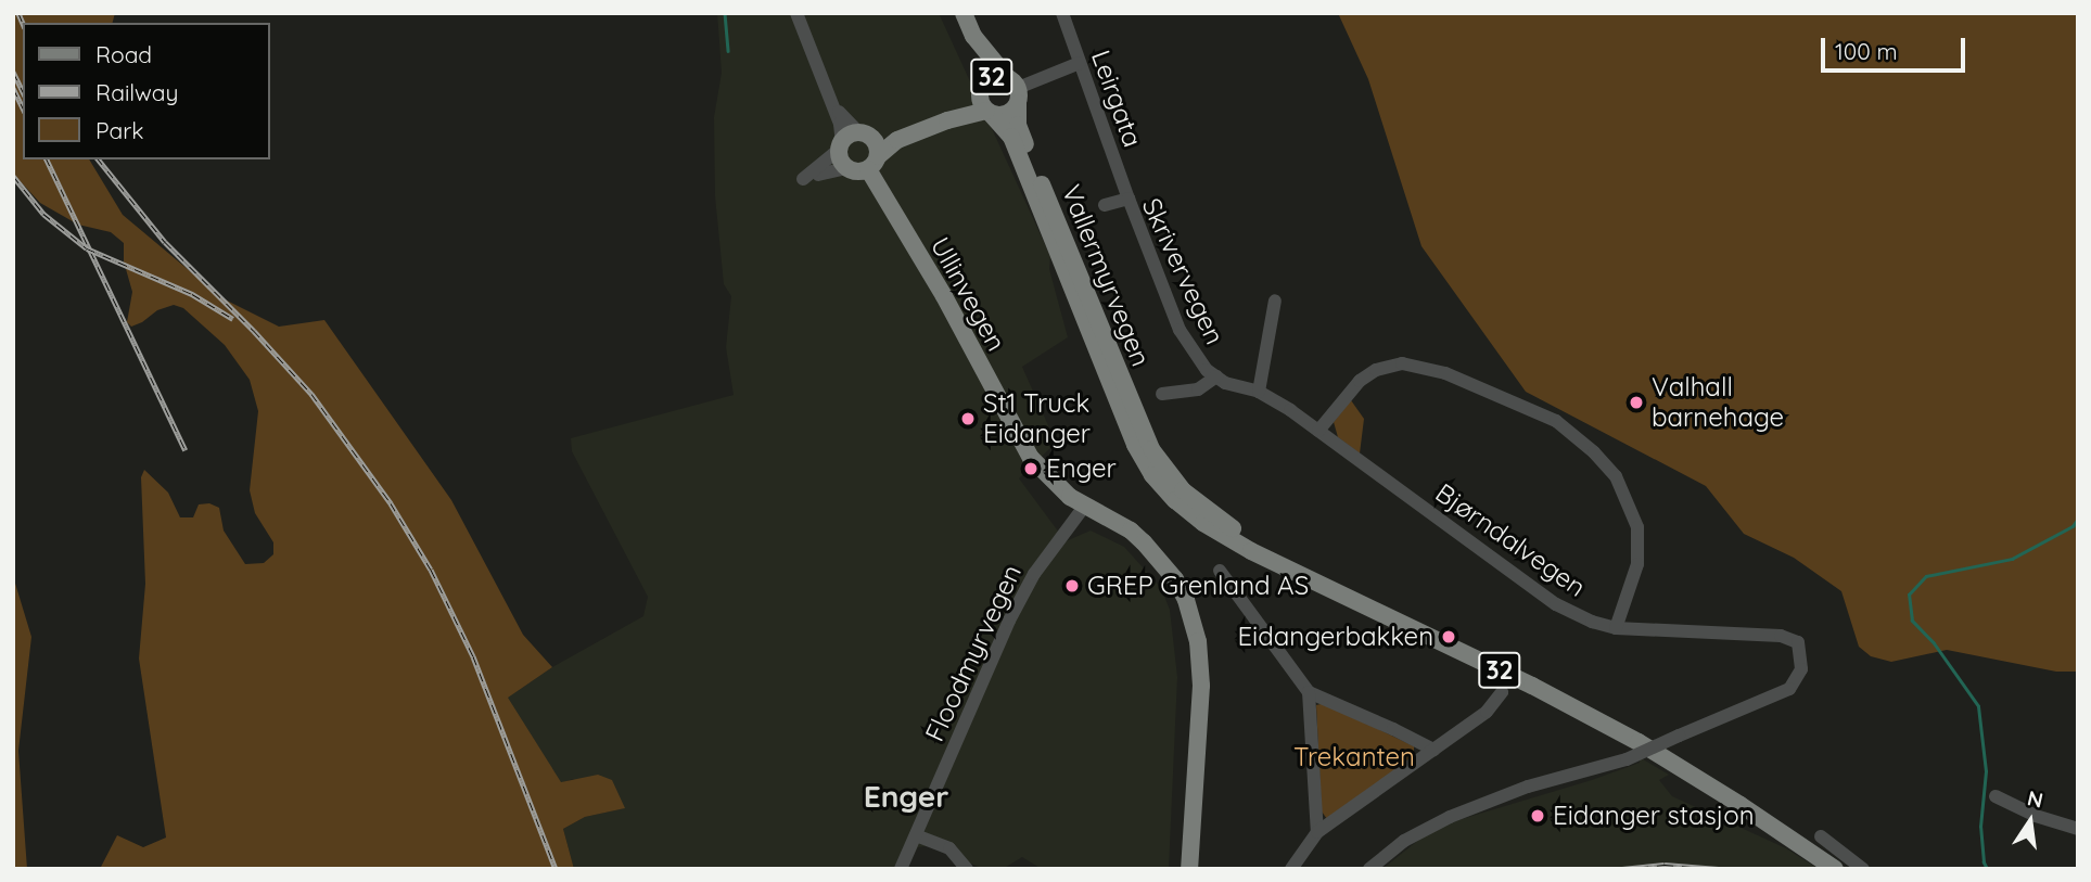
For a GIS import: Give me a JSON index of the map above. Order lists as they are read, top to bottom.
{
  "streets": {
    "main road": ["32", "Vallermyrvegen", "Ullinvegen"],
    "street": [
      "Leirgata",
      "Skrivervegen",
      "Bjørndalvegen",
      "Floodmyrvegen"
    ]
  },
  "crossings": [
    ["32", "Vallermyrvegen"],
    ["Leirgata", "Skrivervegen"],
    ["Skrivervegen", "Bjørndalvegen"],
    ["Ullinvegen", "Floodmyrvegen"]
  ],
  "districts": ["Enger"],
  "parks": ["Trekanten"],
  "places": [
    "Valhall barnehage",
    "St1 Truck Eidanger",
    "Enger",
    "GREP Grenland AS",
    "Eidangerbakken",
    "Eidanger stasjon"
  ],
  "legend": ["Road", "Railway", "Park"],
  "scale_bar": "100 m",
  "north": "top"
}
